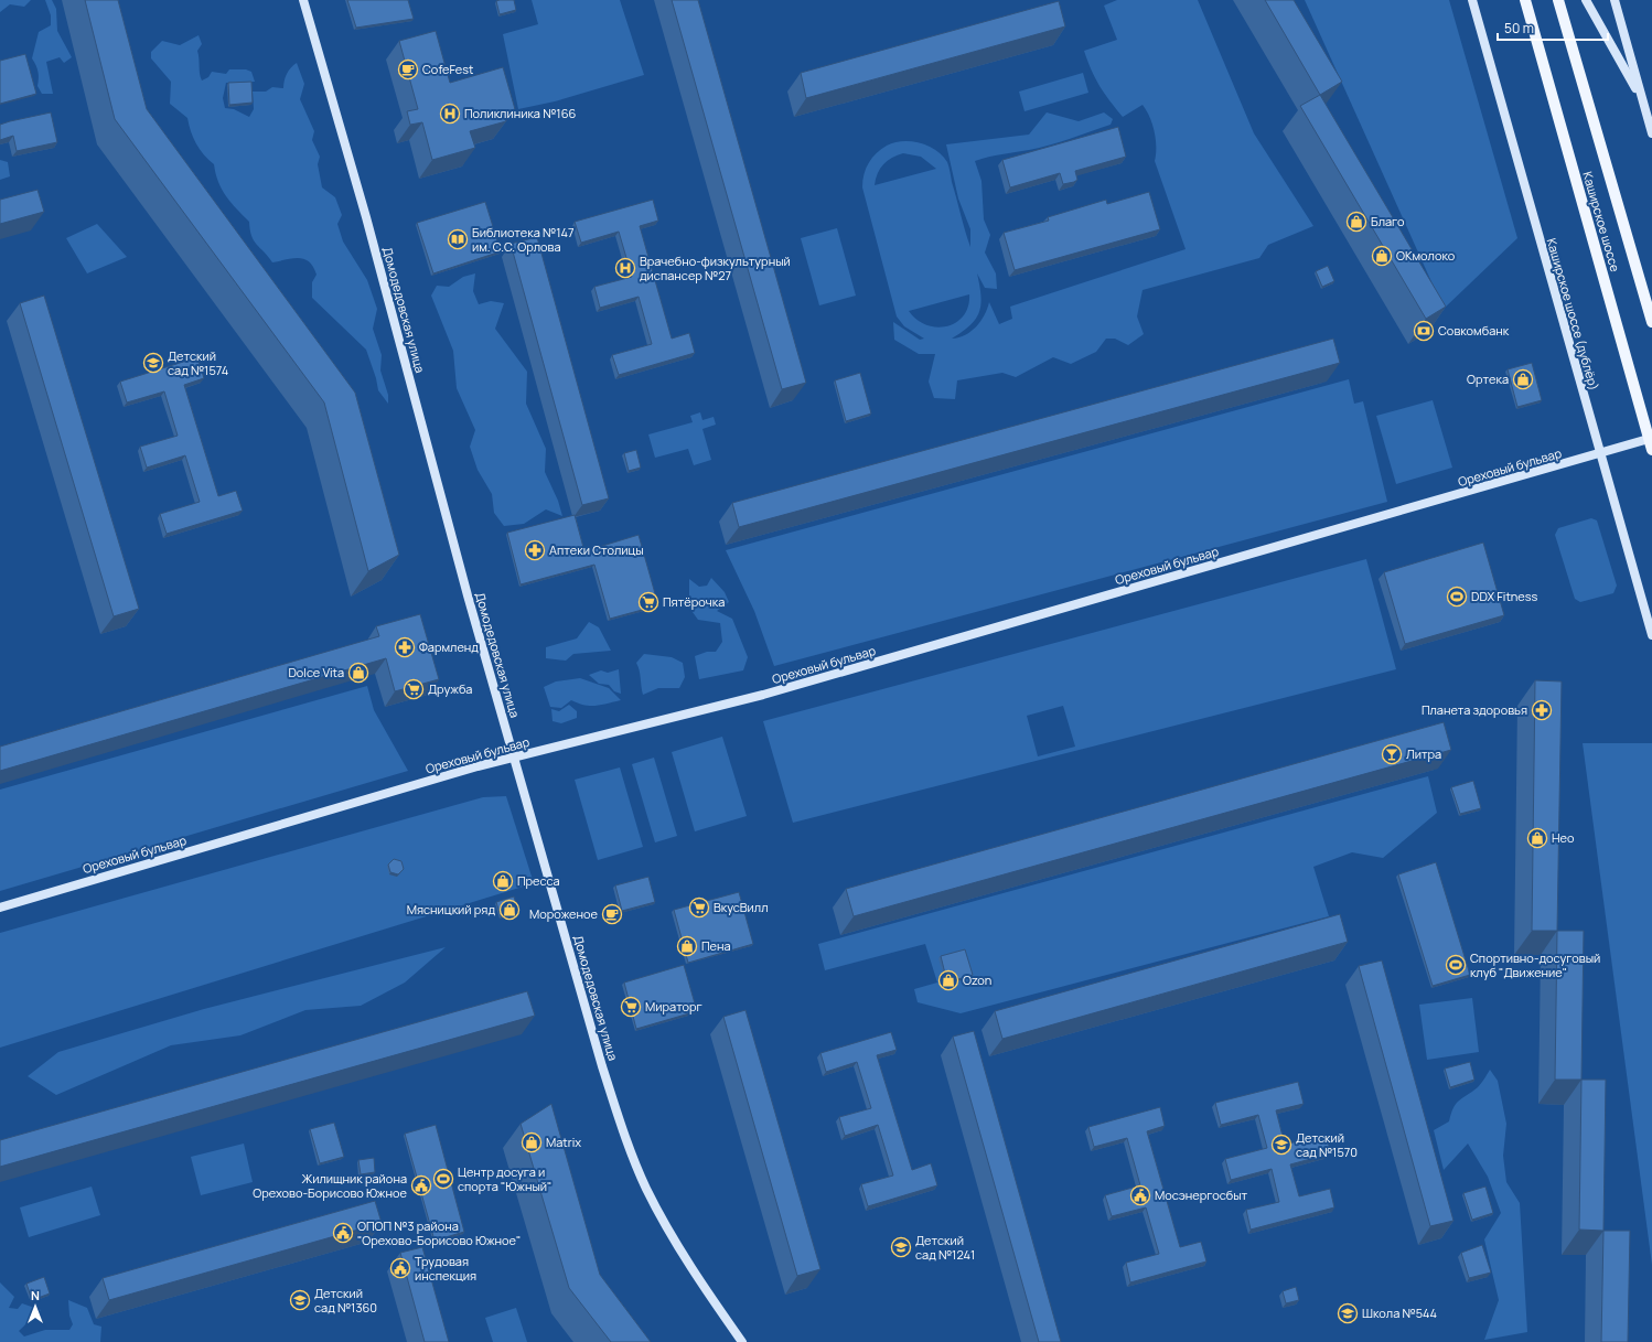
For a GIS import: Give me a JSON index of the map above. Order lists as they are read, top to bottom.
{
  "streets": {
    "main road": [
      "Каширское шоссе",
      "Домодедовская улица",
      "Каширское шоссе (дублёр)",
      "Ореховый бульвар"
    ]
  },
  "crossings": [
    ["Каширское шоссе", "Ореховый бульвар"],
    ["Домодедовская улица", "Ореховый бульвар"],
    ["Каширское шоссе (дублёр)", "Ореховый бульвар"]
  ],
  "places": {
    "cafe": ["CofeFest", "Мороженое"],
    "hospital": ["Поликлиника №166", "Врачебно-физкультурный диспансер №27"],
    "shop": [
      "Благо",
      "ОКмолоко",
      "Ортека",
      "Dolce Vita",
      "Нео",
      "Пресса",
      "Мясницкий ряд",
      "Пена",
      "Ozon",
      "Matrix"
    ],
    "library": ["Библиотека №147 им. С.С. Орлова"],
    "bank": ["Совкомбанк"],
    "school or university": [
      "Детский сад №1574",
      "Детский сад №1570",
      "Детский сад №1241",
      "Детский сад №1360",
      "Школа №544"
    ],
    "pharmacy": ["Аптеки Столицы", "Фармленд", "Планета здоровья"],
    "sports": ["DDX Fitness", "Спортивно-досуговый клуб \"Движение\"", "Центр досуга и спорта \"Южный\""],
    "supermarket": [
      "Пятёрочка",
      "Дружба",
      "ВкусВилл",
      "Мираторг"
    ],
    "bar": ["Литра"],
    "public building": [
      "Жилищник района Орехово-Борисово Южное",
      "Мосэнергосбыт",
      "ОПОП №3 района \"Орехово-Борисово Южное\"",
      "Трудовая инспекция"
    ]
  },
  "scale_bar": "50 m",
  "north": "top"
}
